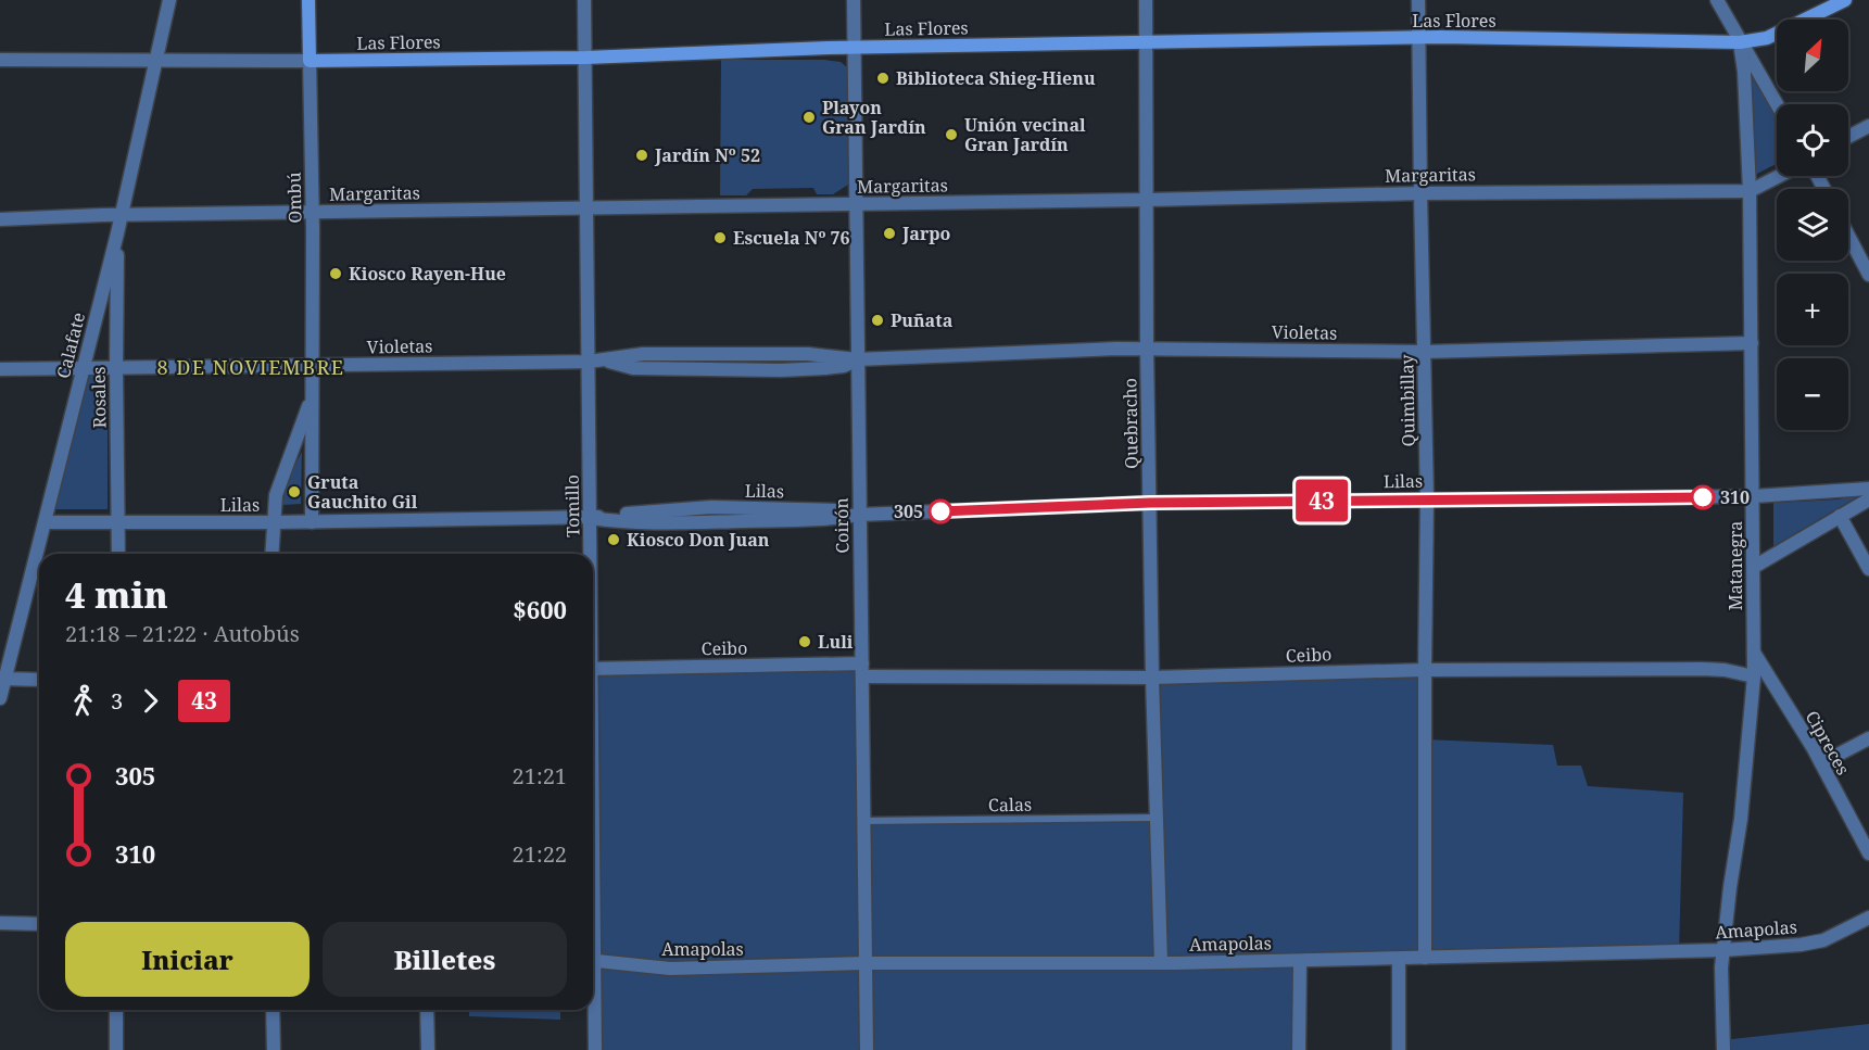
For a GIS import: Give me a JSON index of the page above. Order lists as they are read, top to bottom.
{
  "streets": {
    "street": [
      "Las Flores",
      "Margaritas",
      "Ombú",
      "Violetas",
      "Calafate",
      "Rosales",
      "Quimbillay",
      "Quebracho",
      "Lilas",
      "Tomillo",
      "Coirón",
      "Matanegra",
      "Ceibo",
      "Cipreces",
      "Amapolas"
    ],
    "lane": ["Calas"]
  },
  "crossings": [
    ["Las Flores", "Ombú"],
    ["Las Flores", "Calafate"],
    ["Las Flores", "Quimbillay"],
    ["Las Flores", "Quebracho"],
    ["Las Flores", "Tomillo"],
    ["Las Flores", "Coirón"],
    ["Las Flores", "Matanegra"],
    ["Margaritas", "Ombú"],
    ["Margaritas", "Calafate"],
    ["Margaritas", "Quimbillay"],
    ["Margaritas", "Quebracho"],
    ["Margaritas", "Tomillo"],
    ["Margaritas", "Coirón"],
    ["Margaritas", "Matanegra"],
    ["Ombú", "Violetas"],
    ["Ombú", "Lilas"],
    ["Violetas", "Calafate"],
    ["Violetas", "Rosales"],
    ["Violetas", "Quimbillay"],
    ["Violetas", "Quebracho"],
    ["Violetas", "Tomillo"],
    ["Violetas", "Coirón"],
    ["Violetas", "Matanegra"],
    ["Calafate", "Rosales"],
    ["Calafate", "Lilas"],
    ["Rosales", "Lilas"],
    ["Quimbillay", "Lilas"],
    ["Quimbillay", "Ceibo"],
    ["Quimbillay", "Amapolas"],
    ["Quebracho", "Lilas"],
    ["Quebracho", "Ceibo"],
    ["Quebracho", "Calas"],
    ["Quebracho", "Amapolas"],
    ["Lilas", "Tomillo"],
    ["Lilas", "Coirón"],
    ["Lilas", "Matanegra"],
    ["Coirón", "Ceibo"],
    ["Coirón", "Calas"],
    ["Coirón", "Amapolas"],
    ["Matanegra", "Ceibo"],
    ["Matanegra", "Cipreces"],
    ["Matanegra", "Amapolas"]
  ],
  "districts": ["8 DE NOVIEMBRE"],
  "places": [
    "Biblioteca Shieg-Hienu",
    "Playon Gran Jardín",
    "Unión vecinal Gran Jardín",
    "Jardín Nº 52",
    "Jarpo",
    "Escuela Nº 76",
    "Kiosco Rayen-Hue",
    "Puñata",
    "Gruta Gauchito Gil",
    "310",
    "305",
    "Kiosco Don Juan",
    "Luli"
  ],
  "lines": ["bus line 43"],
  "north": "top right",
  "page": {
    "on_map": "43",
    "map_buttons": ["+", "−"],
    "heading": ["4 min", "21:18 – 21:22 · Autobús", "$600"],
    "legs": ["3", "43"],
    "list": [
      {
        "name": "305",
        "value": "21:21"
      },
      {
        "name": "310",
        "value": "21:22"
      }
    ],
    "buttons": ["Iniciar", "Billetes"]
  }
}
